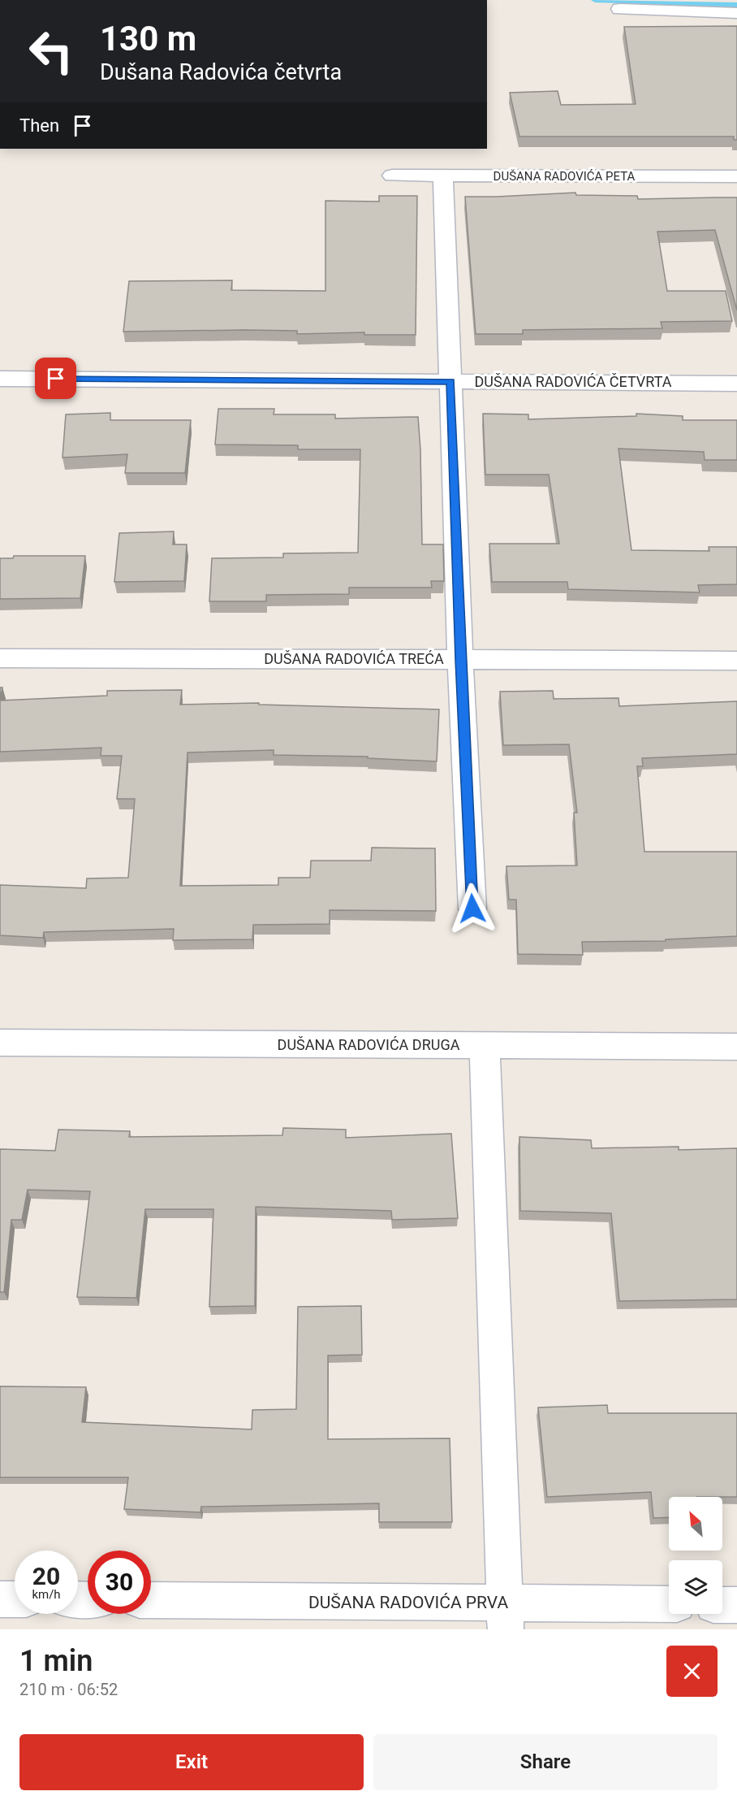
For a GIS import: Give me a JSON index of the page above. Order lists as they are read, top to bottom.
{
  "streets": {
    "street": [
      "DUŠANA RADOVIĆA PETA",
      "DUŠANA RADOVIĆA ČETVRTA",
      "DUŠANA RADOVIĆA TREĆA",
      "DUŠANA RADOVIĆA DRUGA",
      "DUŠANA RADOVIĆA PRVA"
    ]
  },
  "north": "top left",
  "page": {
    "turn": ["130 m", "Dušana Radovića četvrta"],
    "then": "Then",
    "speed": "20 km/h",
    "limit": "30",
    "heading": ["1 min", "210 m · 06:52"],
    "buttons": ["Exit", "Share"]
  }
}
